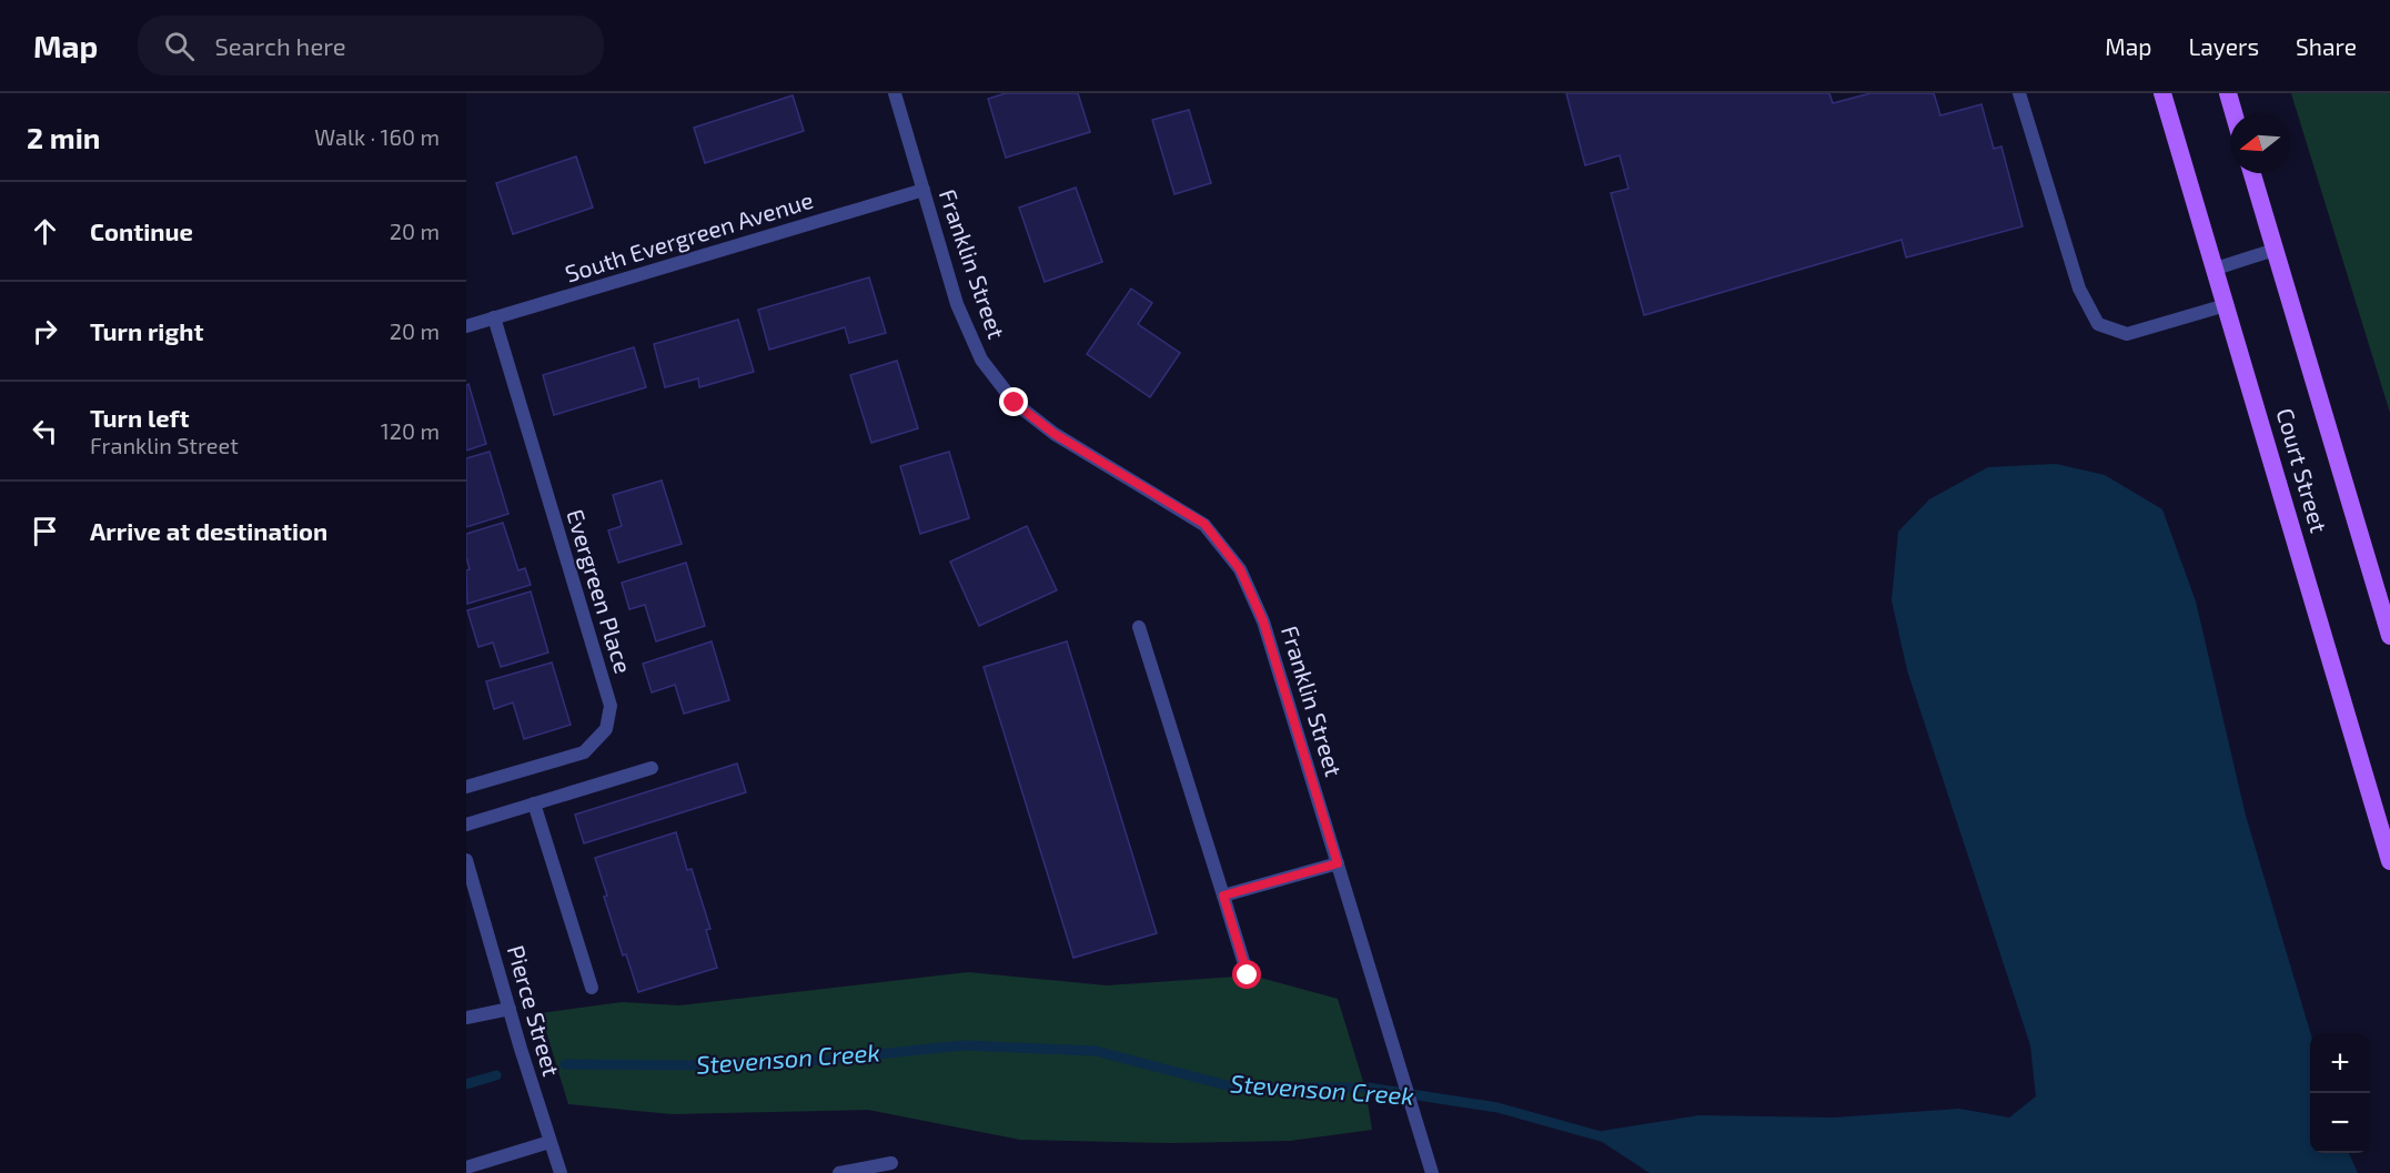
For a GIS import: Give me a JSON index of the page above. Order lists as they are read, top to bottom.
{
  "streets": {
    "main road": ["Court Street"],
    "street": [
      "South Evergreen Avenue",
      "Franklin Street",
      "Evergreen Place",
      "Pierce Street"
    ]
  },
  "crossings": [
    ["South Evergreen Avenue", "Franklin Street"],
    ["South Evergreen Avenue", "Evergreen Place"]
  ],
  "water": ["Stevenson Creek"],
  "north": "left",
  "page": {
    "header": "Map",
    "search": "Search here",
    "nav": ["Map", "Layers", "Share"],
    "heading": ["2 min", "Walk · 160 m"],
    "list": [
      ["Continue", "20 m"],
      ["Turn right", "20 m"],
      ["Turn left", "Franklin Street", "120 m"],
      "Arrive at destination"
    ],
    "map_buttons": ["+", "−"]
  }
}
